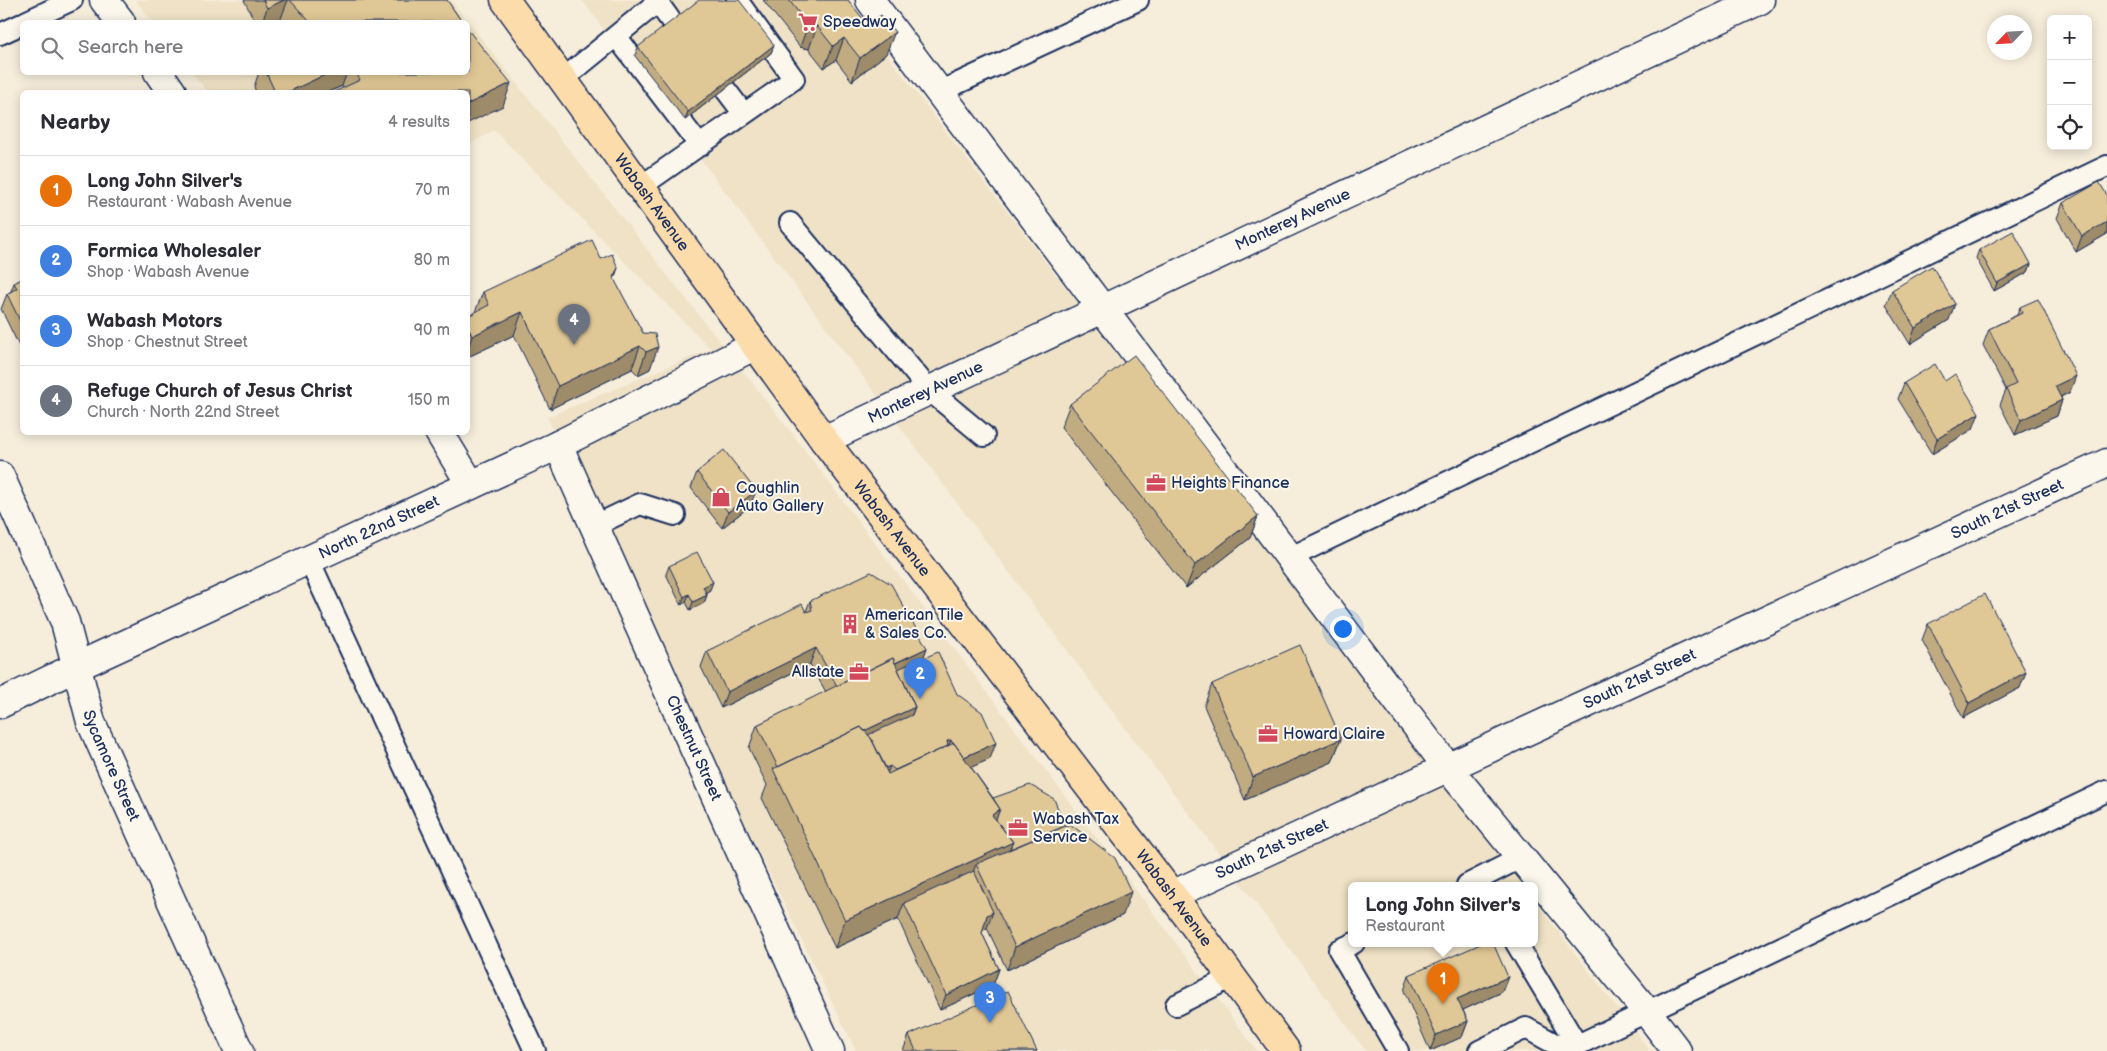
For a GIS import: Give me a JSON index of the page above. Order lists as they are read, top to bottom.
{
  "streets": {
    "main road": ["Wabash Avenue"],
    "street": [
      "Monterey Avenue",
      "South 21st Street",
      "North 22nd Street",
      "Chestnut Street",
      "Sycamore Street"
    ]
  },
  "crossings": [
    ["Wabash Avenue", "Monterey Avenue"],
    ["Wabash Avenue", "South 21st Street"],
    ["Wabash Avenue", "North 22nd Street"],
    ["North 22nd Street", "Chestnut Street"],
    ["North 22nd Street", "Sycamore Street"]
  ],
  "places": {
    "supermarket": ["Speedway"],
    "office": [
      "Heights Finance",
      "Allstate",
      "Howard Claire",
      "Wabash Tax Service"
    ],
    "shop": ["Coughlin Auto Gallery"],
    "building": ["American Tile & Sales Co."]
  },
  "north": "bottom left",
  "page": {
    "map_buttons": ["+", "−"],
    "search": "Search here",
    "heading": ["Nearby", "4 results"],
    "list": [
      {
        "mark": "1",
        "name": "Long John Silver's",
        "note": "Restaurant · Wabash Avenue",
        "value": "70 m"
      },
      {
        "mark": "2",
        "name": "Formica Wholesaler",
        "note": "Shop · Wabash Avenue",
        "value": "80 m"
      },
      {
        "mark": "3",
        "name": "Wabash Motors",
        "note": "Shop · Chestnut Street",
        "value": "90 m"
      },
      {
        "mark": "4",
        "name": "Refuge Church of Jesus Christ",
        "note": "Church · North 22nd Street",
        "value": "150 m"
      }
    ],
    "pins": [
      "4",
      "2",
      "1",
      "3"
    ],
    "popup": ["Long John Silver's", "Restaurant"]
  }
}
